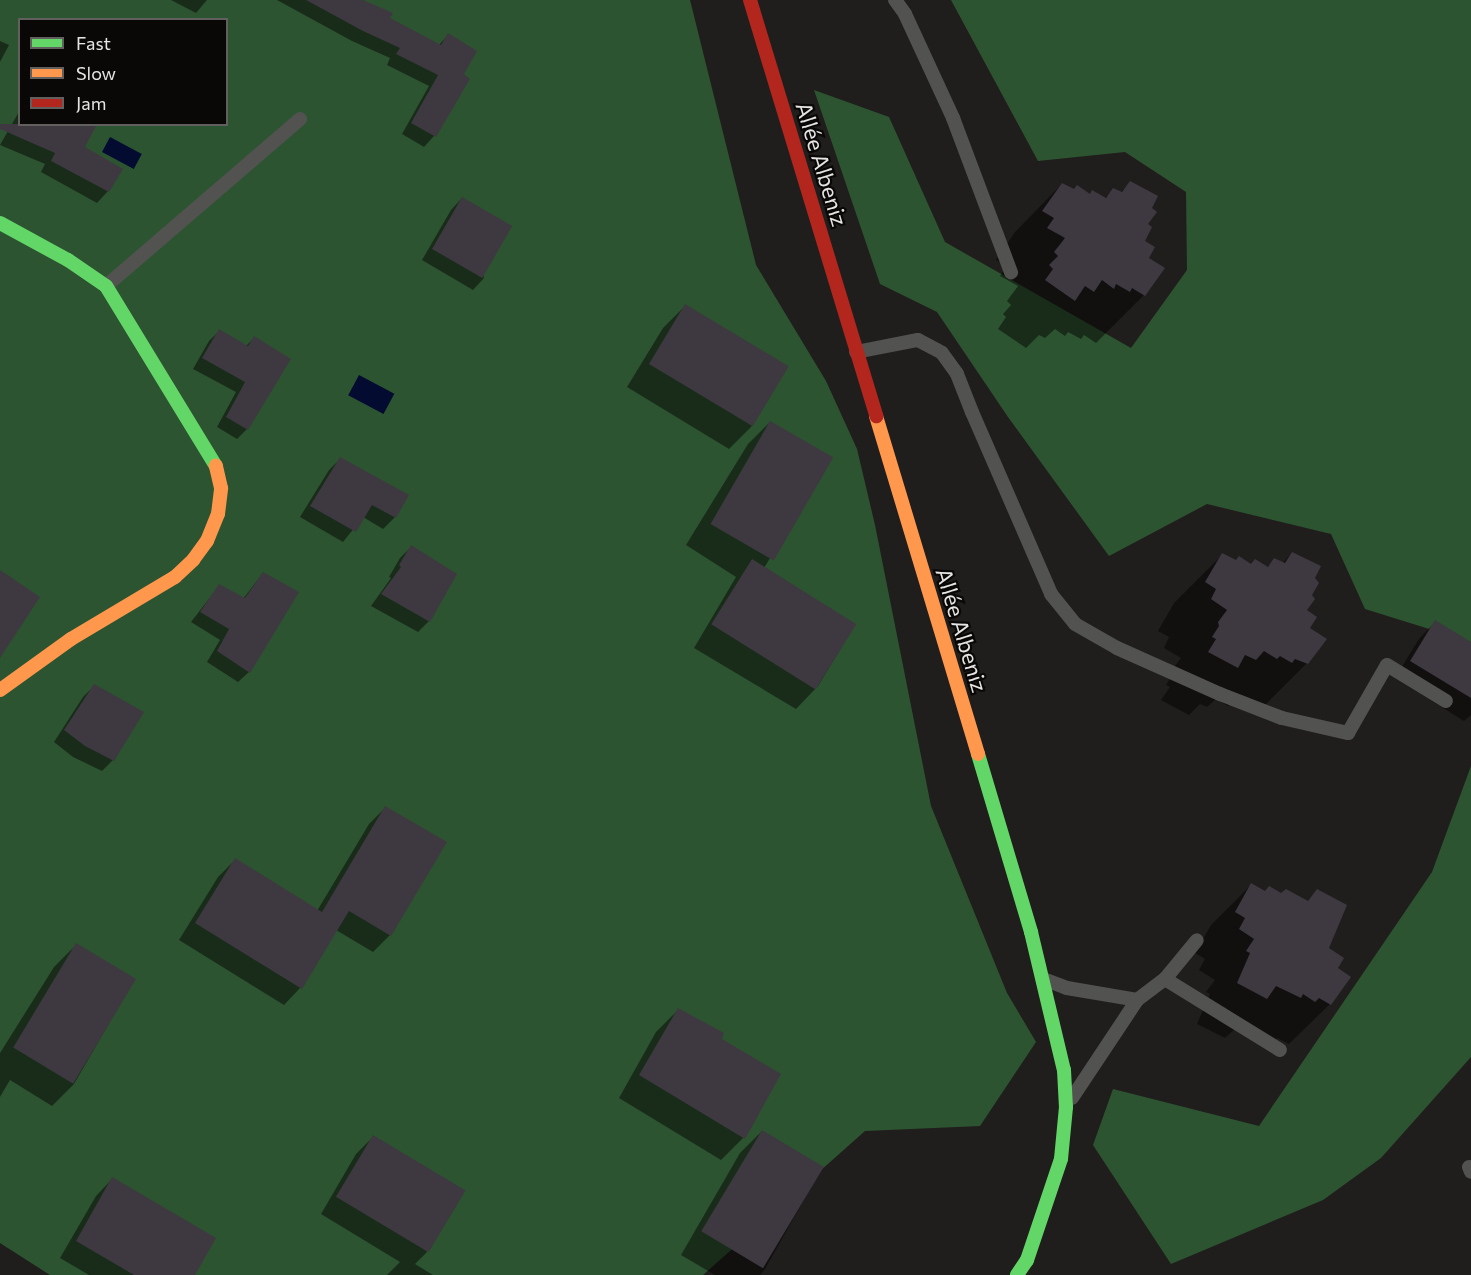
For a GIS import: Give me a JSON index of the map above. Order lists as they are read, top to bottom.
{
  "streets": {
    "street": ["Allée Albeniz"]
  },
  "legend": ["Fast", "Slow", "Jam"]
}
